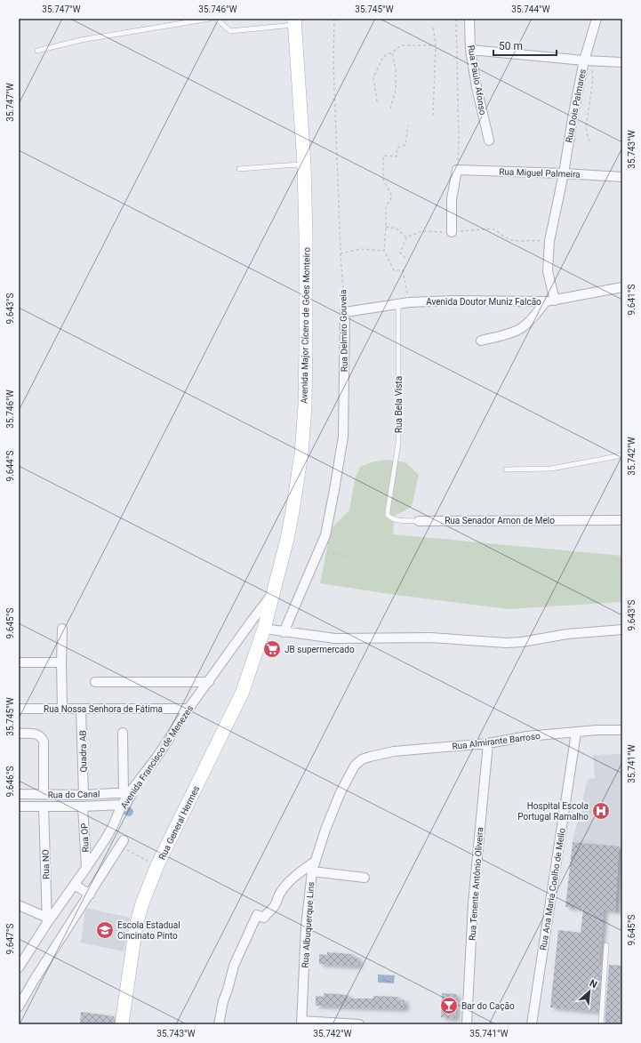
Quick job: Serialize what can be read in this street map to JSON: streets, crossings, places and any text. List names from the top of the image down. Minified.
{"streets":{"street":["Rua Paulo Afonso","Rua Dois Palmares","Rua Miguel Palmeira","Avenida Doutor Muniz Falcão","Avenida Major Cícero de Góes Monteiro","Rua Delmiro Gouveia","Rua Senador Arnon de Melo","Rua Nossa Senhora de Fátima","Rua Almirante Barroso","Quadra AB","Avenida Francisco de Menezes","Rua do Canal","Rua General Hermes","Rua OP","Rua NO","Rua Tenente Antônio Oliveira","Rua Ana Maria Coelho de Mello","Rua Albuquerque Lins"],"lane":["Rua Bela Vista"]},"crossings":[["Rua Dois Palmares","Rua Miguel Palmeira"],["Rua Dois Palmares","Avenida Doutor Muniz Falcão"],["Avenida Doutor Muniz Falcão","Rua Delmiro Gouveia"],["Avenida Doutor Muniz Falcão","Rua Bela Vista"],["Avenida Major Cícero de Góes Monteiro","Avenida Francisco de Menezes"],["Avenida Major Cícero de Góes Monteiro","Rua General Hermes"],["Rua Bela Vista","Rua Senador Arnon de Melo"],["Rua Nossa Senhora de Fátima","Quadra AB"],["Rua Nossa Senhora de Fátima","Avenida Francisco de Menezes"],["Rua Almirante Barroso","Rua Tenente Antônio Oliveira"],["Rua Almirante Barroso","Rua Ana Maria Coelho de Mello"],["Rua Almirante Barroso","Rua Albuquerque Lins"],["Quadra AB","Rua do Canal"],["Avenida Francisco de Menezes","Rua do Canal"],["Avenida Francisco de Menezes","Rua General Hermes"],["Avenida Francisco de Menezes","Rua OP"],["Avenida Francisco de Menezes","Rua NO"],["Rua do Canal","Rua OP"],["Rua do Canal","Rua NO"]],"places":{"supermarket":["JB supermercado"],"hospital":["Hospital Escola Portugal Ramalho"],"school or university":["Escola Estadual Cincinato Pinto"],"bar":["Bar do Cação"]},"scale_bar":"50 m","north":"top right","coordinates":["35.747°W","35.746°W","35.745°W","35.744°W","35.743°W","9.641°S","9.643°S","35.742°W","9.644°S","9.645°S","35.741°W","9.646°S","9.647°S"]}
